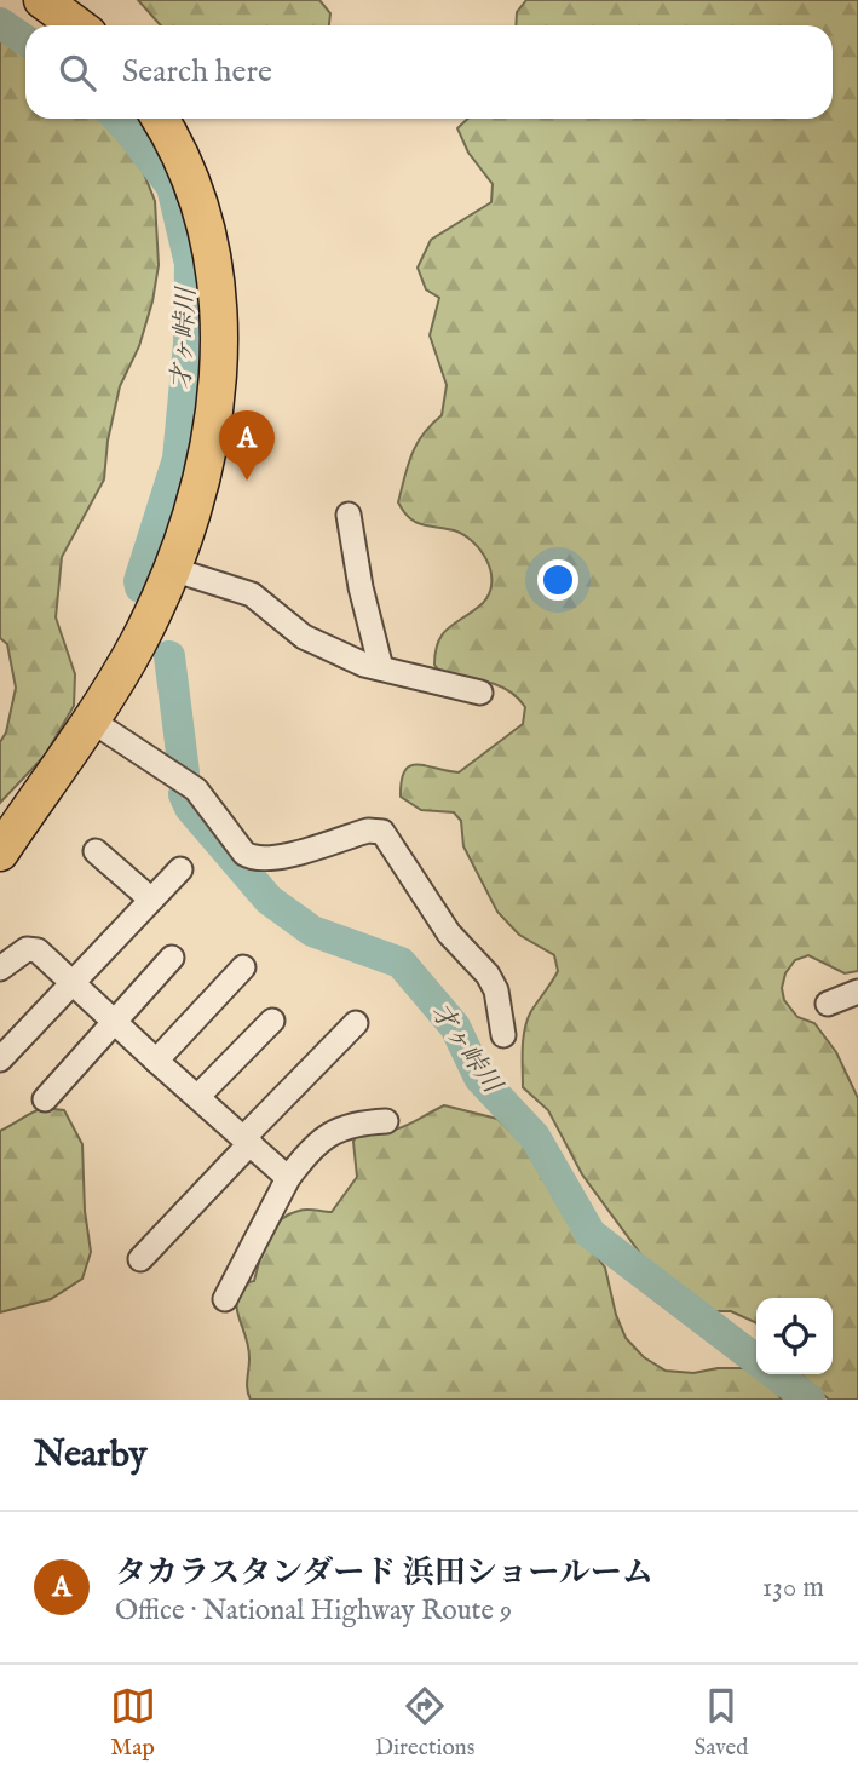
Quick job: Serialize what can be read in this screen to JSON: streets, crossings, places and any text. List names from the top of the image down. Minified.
{"water":["才ヶ峠川"],"page":{"search":"Search here","pins":"A","heading":"Nearby","list":[{"mark":"A","name":"タカラスタンダード 浜田ショールーム","note":"Office · National Highway Route 9","value":"130 m"}],"nav":["Map","Directions","Saved"]}}
